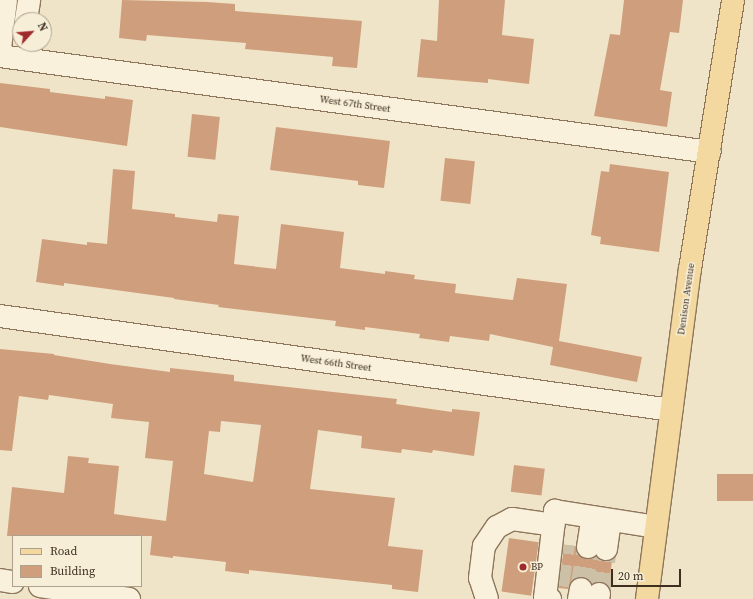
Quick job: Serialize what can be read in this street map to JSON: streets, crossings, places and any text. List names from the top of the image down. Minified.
{"streets":{"main road":["Denison Avenue"],"street":["West 67th Street","West 66th Street"]},"crossings":[["West 67th Street","Denison Avenue"],["Denison Avenue","West 66th Street"]],"places":["BP"],"legend":["Road","Building"],"scale_bar":"20 m","north":"top right"}
